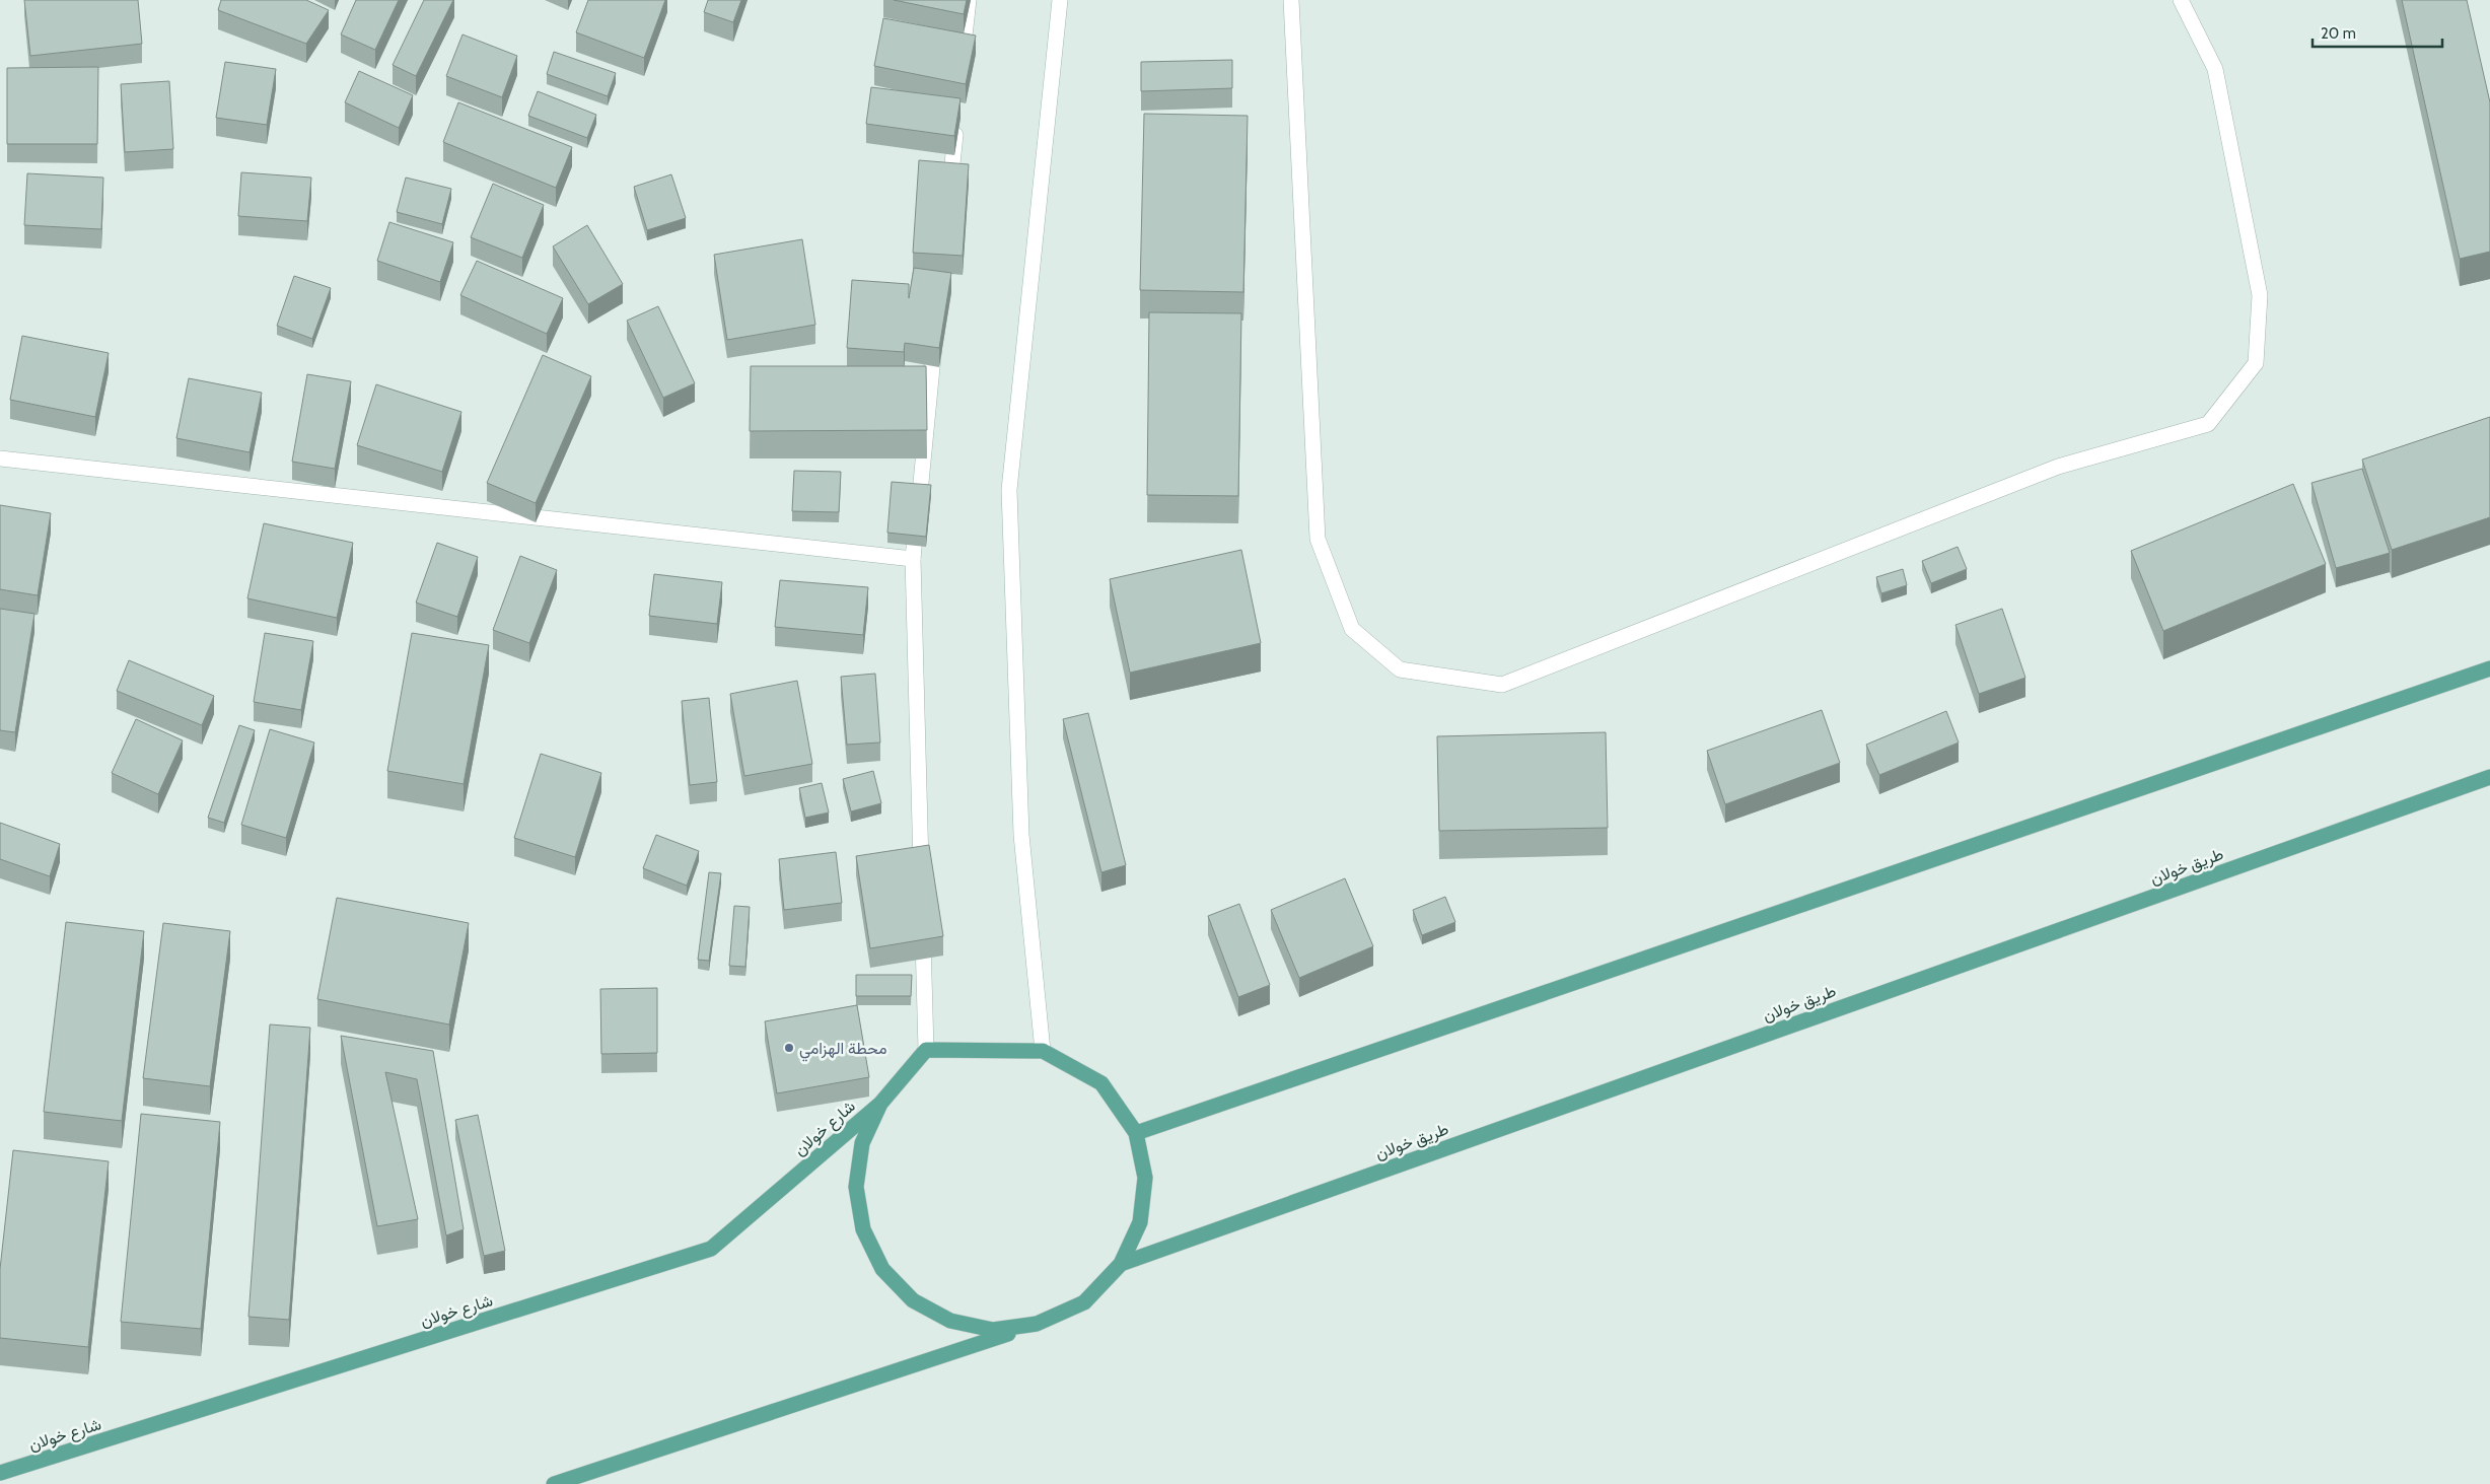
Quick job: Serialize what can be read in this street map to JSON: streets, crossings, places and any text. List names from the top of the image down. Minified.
{"streets":{"main road":["طريق خولان","شارع خولان"]},"places":["محطة الهزامي"],"scale_bar":"20 m"}
